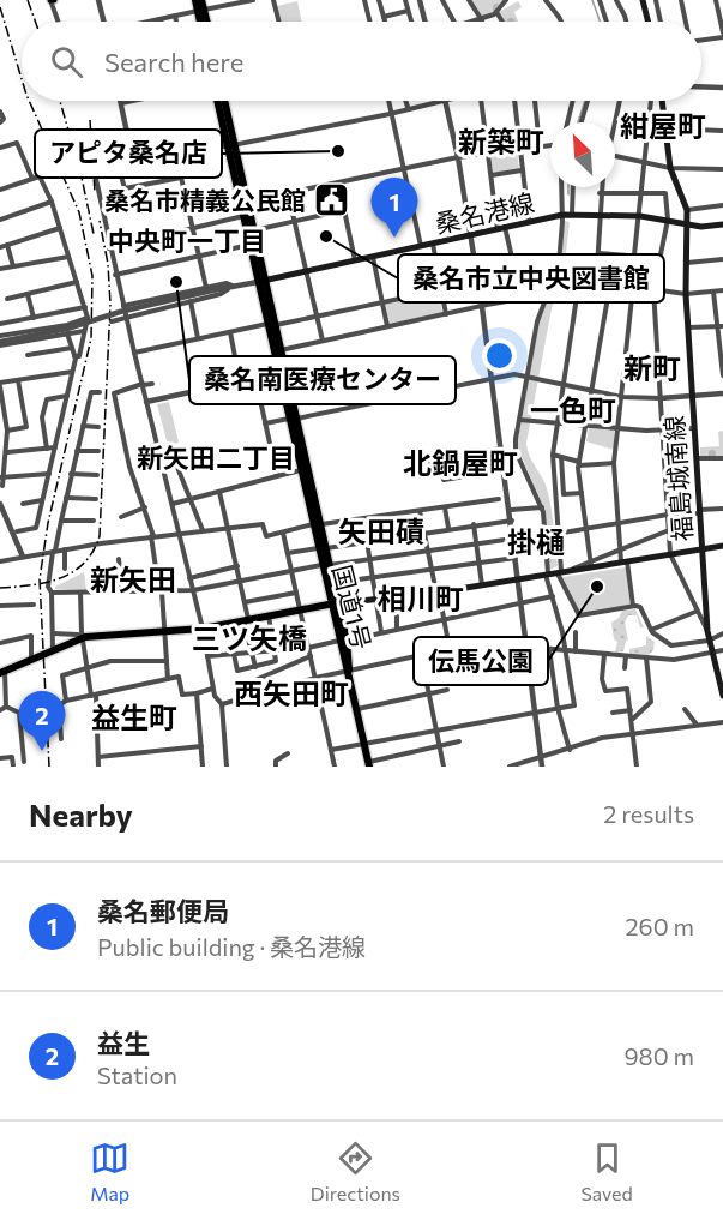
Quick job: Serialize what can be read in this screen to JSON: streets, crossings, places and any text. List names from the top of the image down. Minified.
{"streets":{"highway":["国道1号"],"main road":["桑名港線","福島城南線"]},"crossings":[["桑名港線","福島城南線"],["桑名港線","国道1号"]],"districts":["紺屋町","新築町","中央町一丁目","新町","一色町","新矢田二丁目","北鍋屋町","矢田磧","掛樋","新矢田","相川町","三ツ矢橋","西矢田町","益生町"],"places":{"other":["アピタ桑名店","桑名市立中央図書館","桑名南医療センター","伝馬公園"],"public building":["桑名市精義公民館"]},"north":"top left","page":{"search":"Search here","pins":["1","2"],"heading":["Nearby","2 results"],"list":[{"mark":"1","name":"桑名郵便局","note":"Public building · 桑名港線","value":"260 m"},{"mark":"2","name":"益生","note":"Station","value":"980 m"}],"nav":["Map","Directions","Saved"]}}
